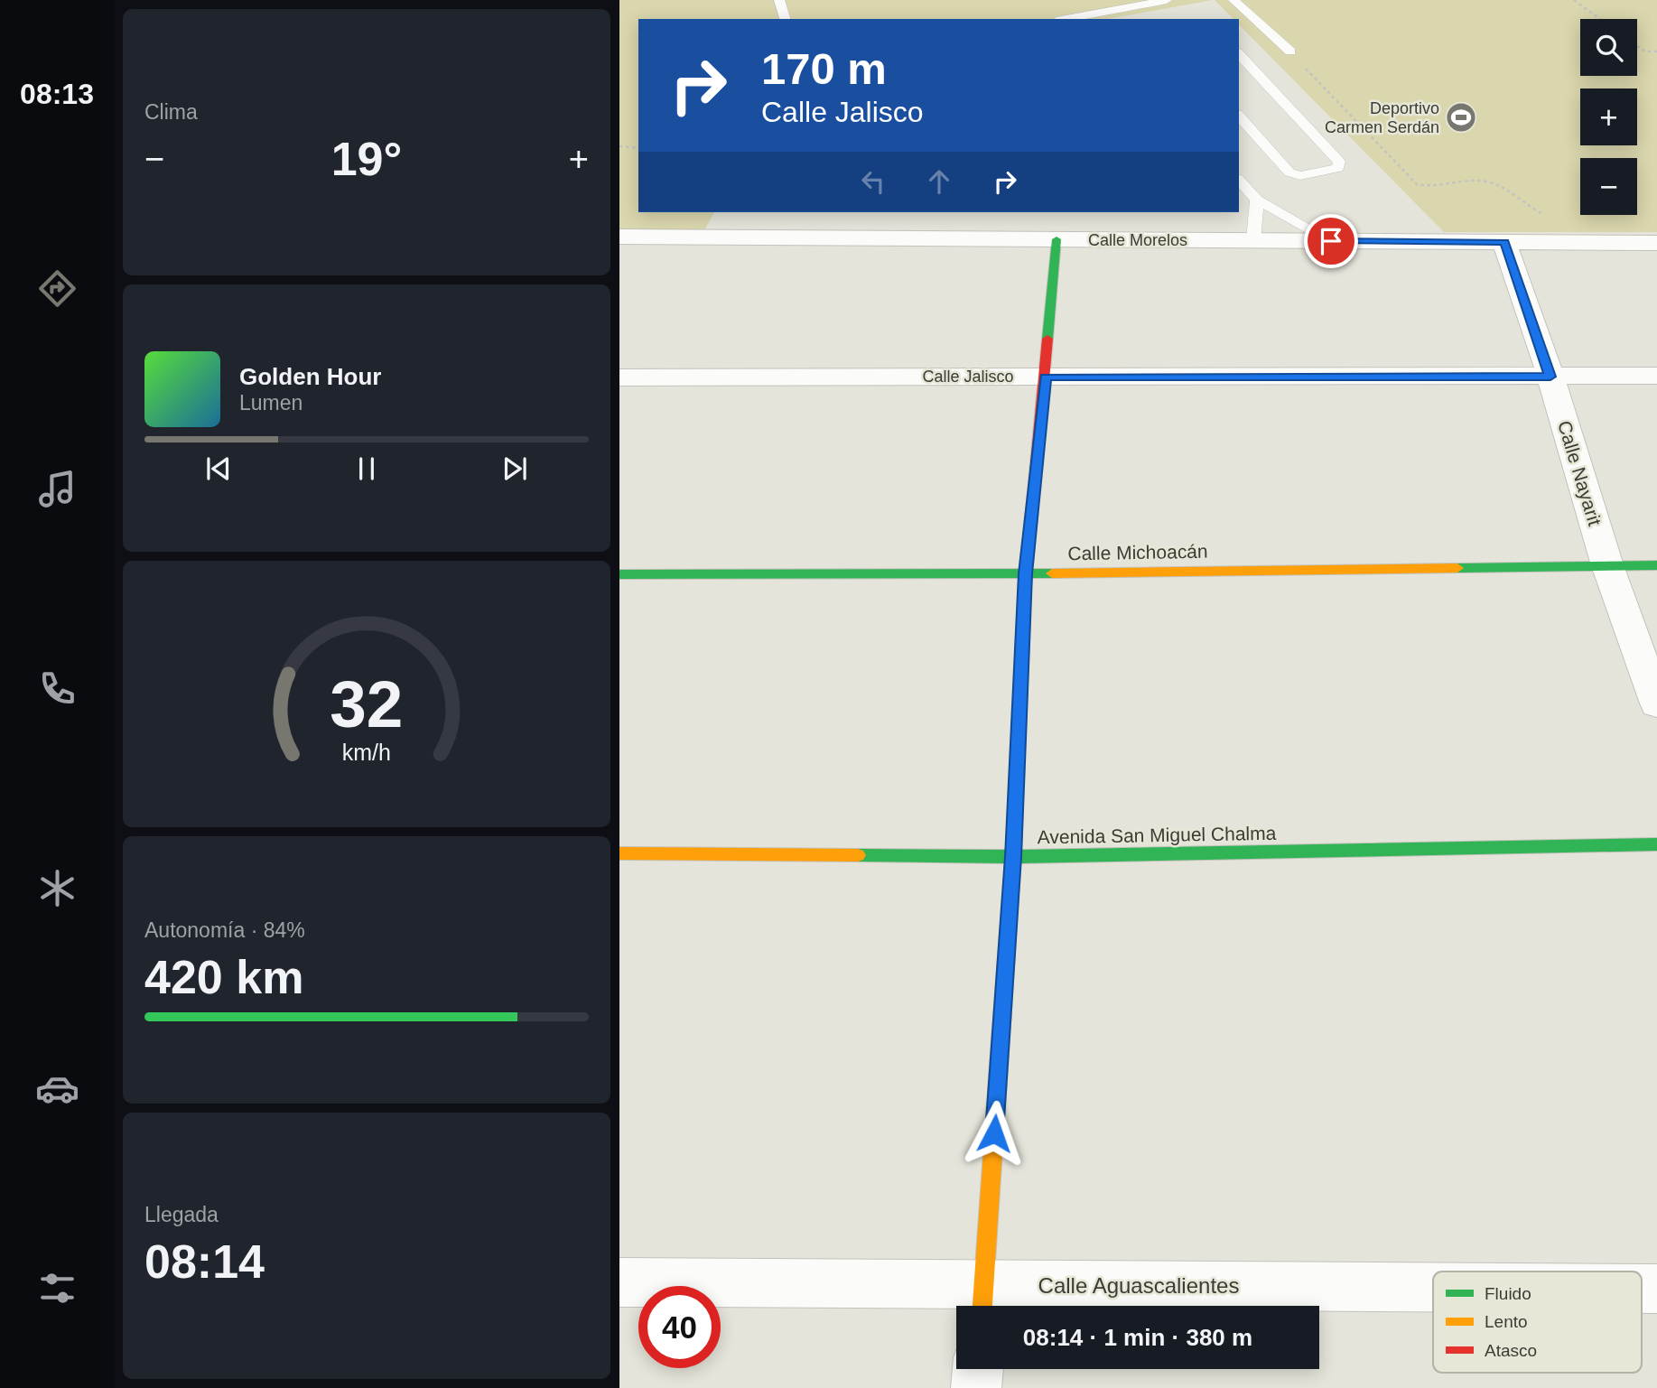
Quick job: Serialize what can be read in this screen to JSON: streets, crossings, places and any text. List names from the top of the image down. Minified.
{"streets":{"street":["Calle Morelos","Calle Jalisco","Calle Nayarit","Calle Michoacán","Avenida San Miguel Chalma","Calle Aguascalientes"]},"crossings":[["Calle Morelos","Calle Nayarit"],["Calle Jalisco","Calle Nayarit"],["Calle Nayarit","Calle Michoacán"]],"places":{"sports":["Deportivo Carmen Serdán"]},"legend":["Fluido","Lento","Atasco"],"page":{"tabs":"08:13","tile":["Clima",["Autonomía · 84%","420 km"],["Llegada","08:14"]],"map_buttons":["+","−"],"turn":["170 m","Calle Jalisco"],"heat":["−","19°","+"],"song":["Golden Hour","Lumen"],"limit":"40","trip":"08:14 · 1 min · 380 m","gauge":["32","km/h"]}}
